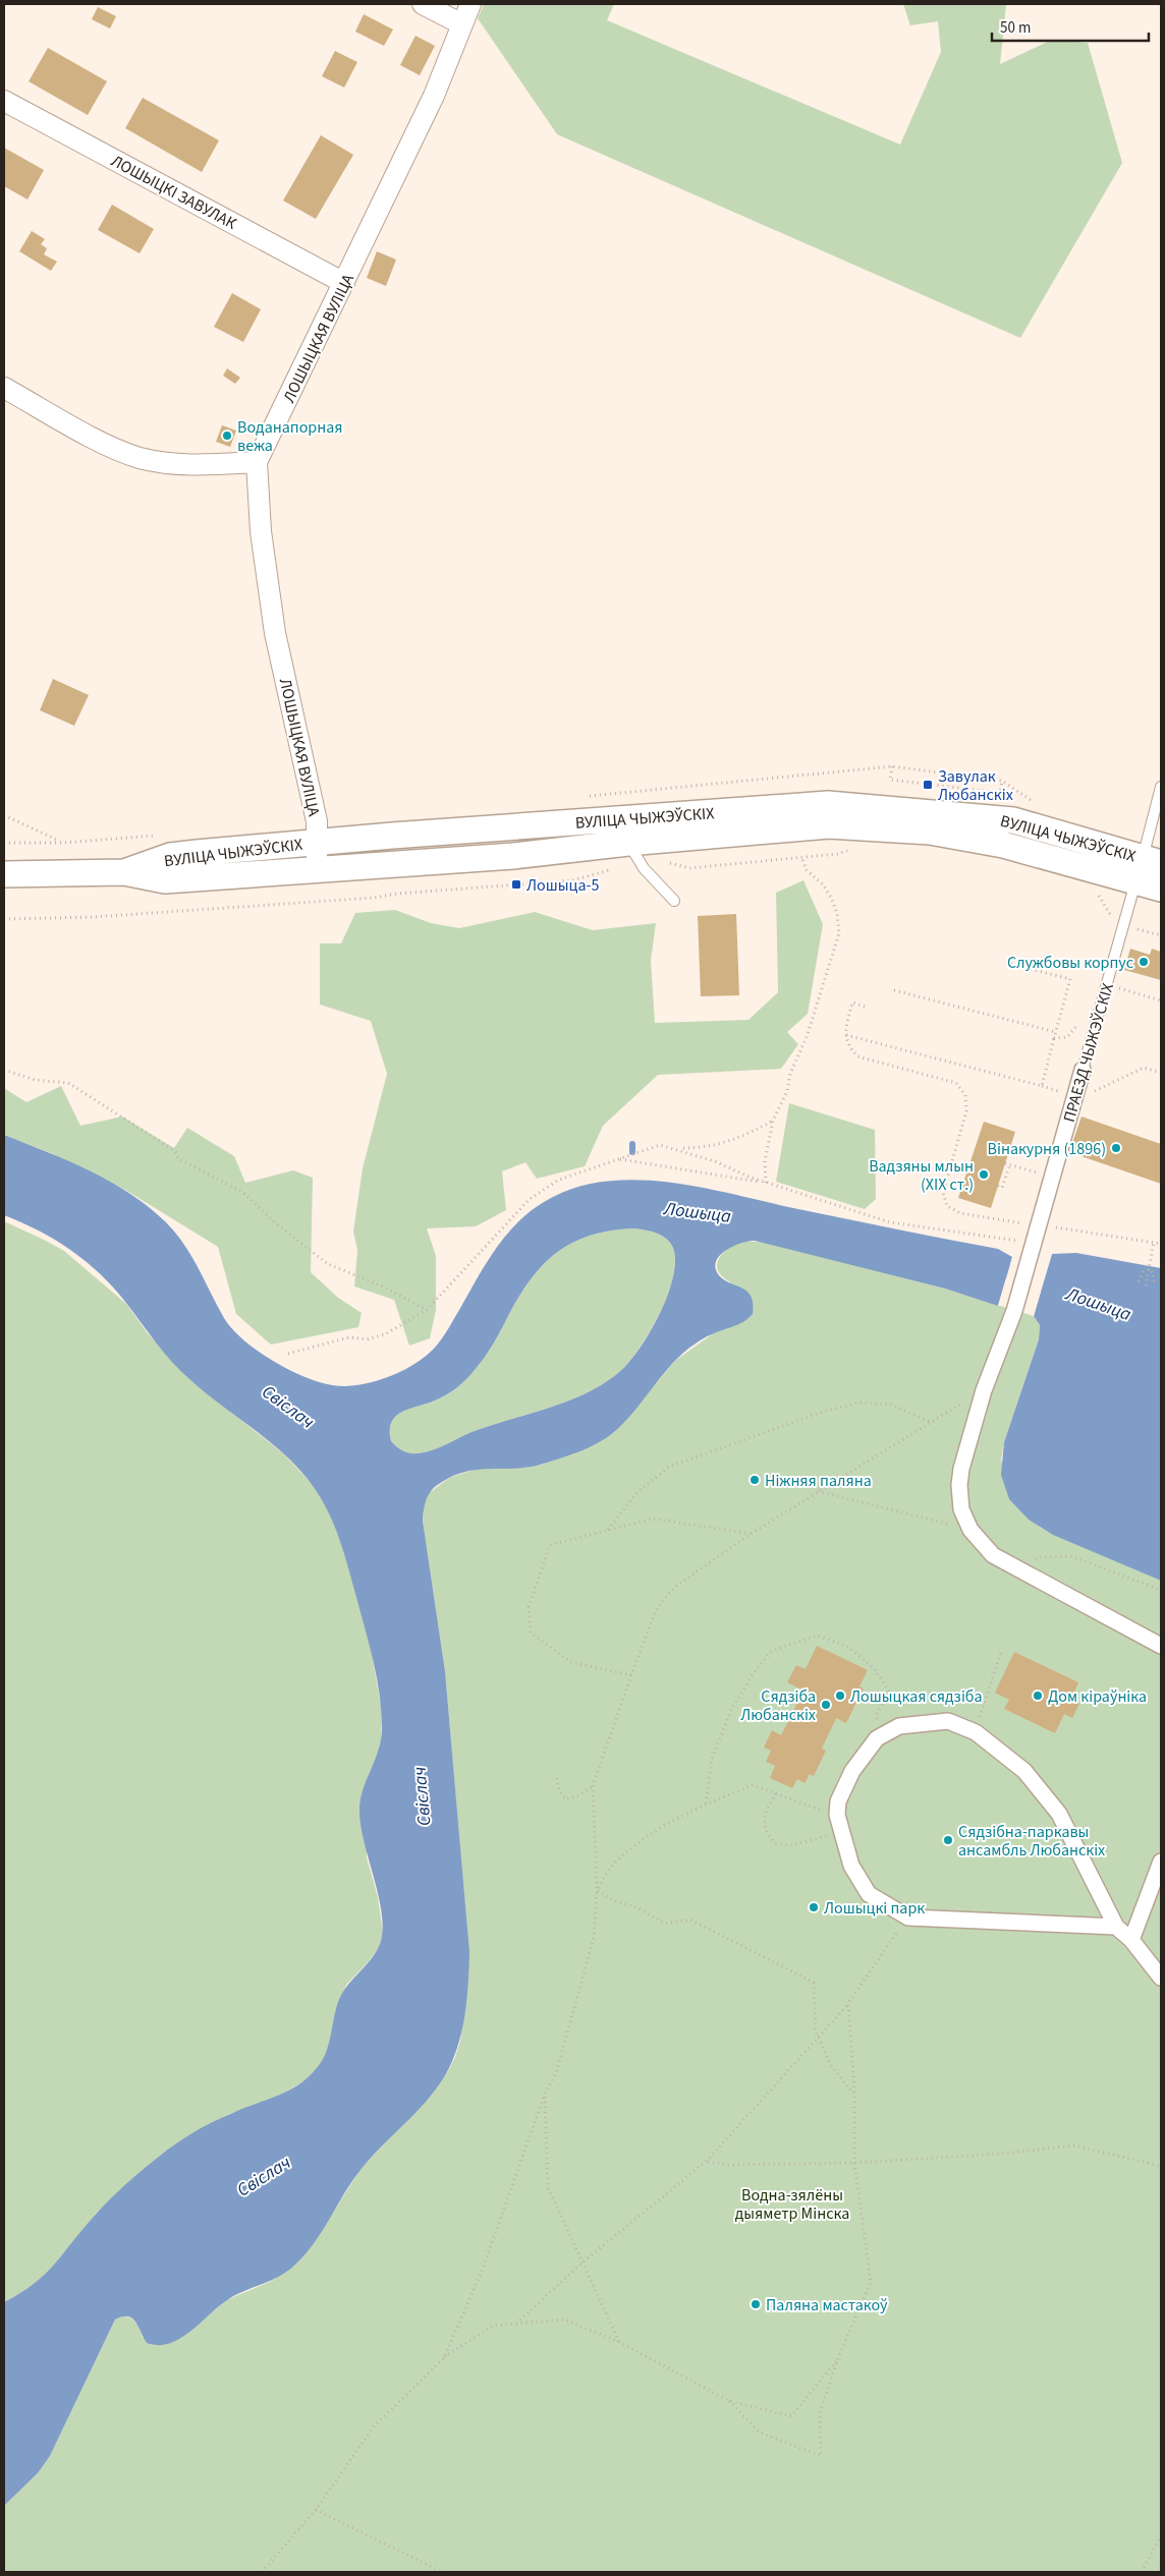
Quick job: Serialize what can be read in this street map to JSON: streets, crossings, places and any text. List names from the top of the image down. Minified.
{"streets":{"street":["ЛОШЫЦКІ ЗАВУЛАК","ЛОШЫЦКАЯ ВУЛІЦА","ВУЛІЦА ЧЫЖЭЎСКІХ","ПРАЕЗД ЧЫЖЭЎСКІХ"]},"crossings":[["ЛОШЫЦКІ ЗАВУЛАК","ЛОШЫЦКАЯ ВУЛІЦА"],["ЛОШЫЦКАЯ ВУЛІЦА","ВУЛІЦА ЧЫЖЭЎСКІХ"],["ВУЛІЦА ЧЫЖЭЎСКІХ","ПРАЕЗД ЧЫЖЭЎСКІХ"]],"water":["Лошыца","Свіслач"],"parks":["Водна-зялёны дыяметр Мінска"],"places":{"other":["Воданапорная вежа","Службовы корпус","Вінакурня (1896)","Вадзяны млын (XIX ст.)","Ніжняя паляна","Лошыцкая сядзіба","Дом кіраўніка","Сядзіба Любанскіх","Сядзібна-паркавы ансамбль Любанскіх","Лошыцкі парк","Паляна мастакоў"],"transit":["Завулак Любанскіх","Лошыца-5"]},"scale_bar":"50 m"}
